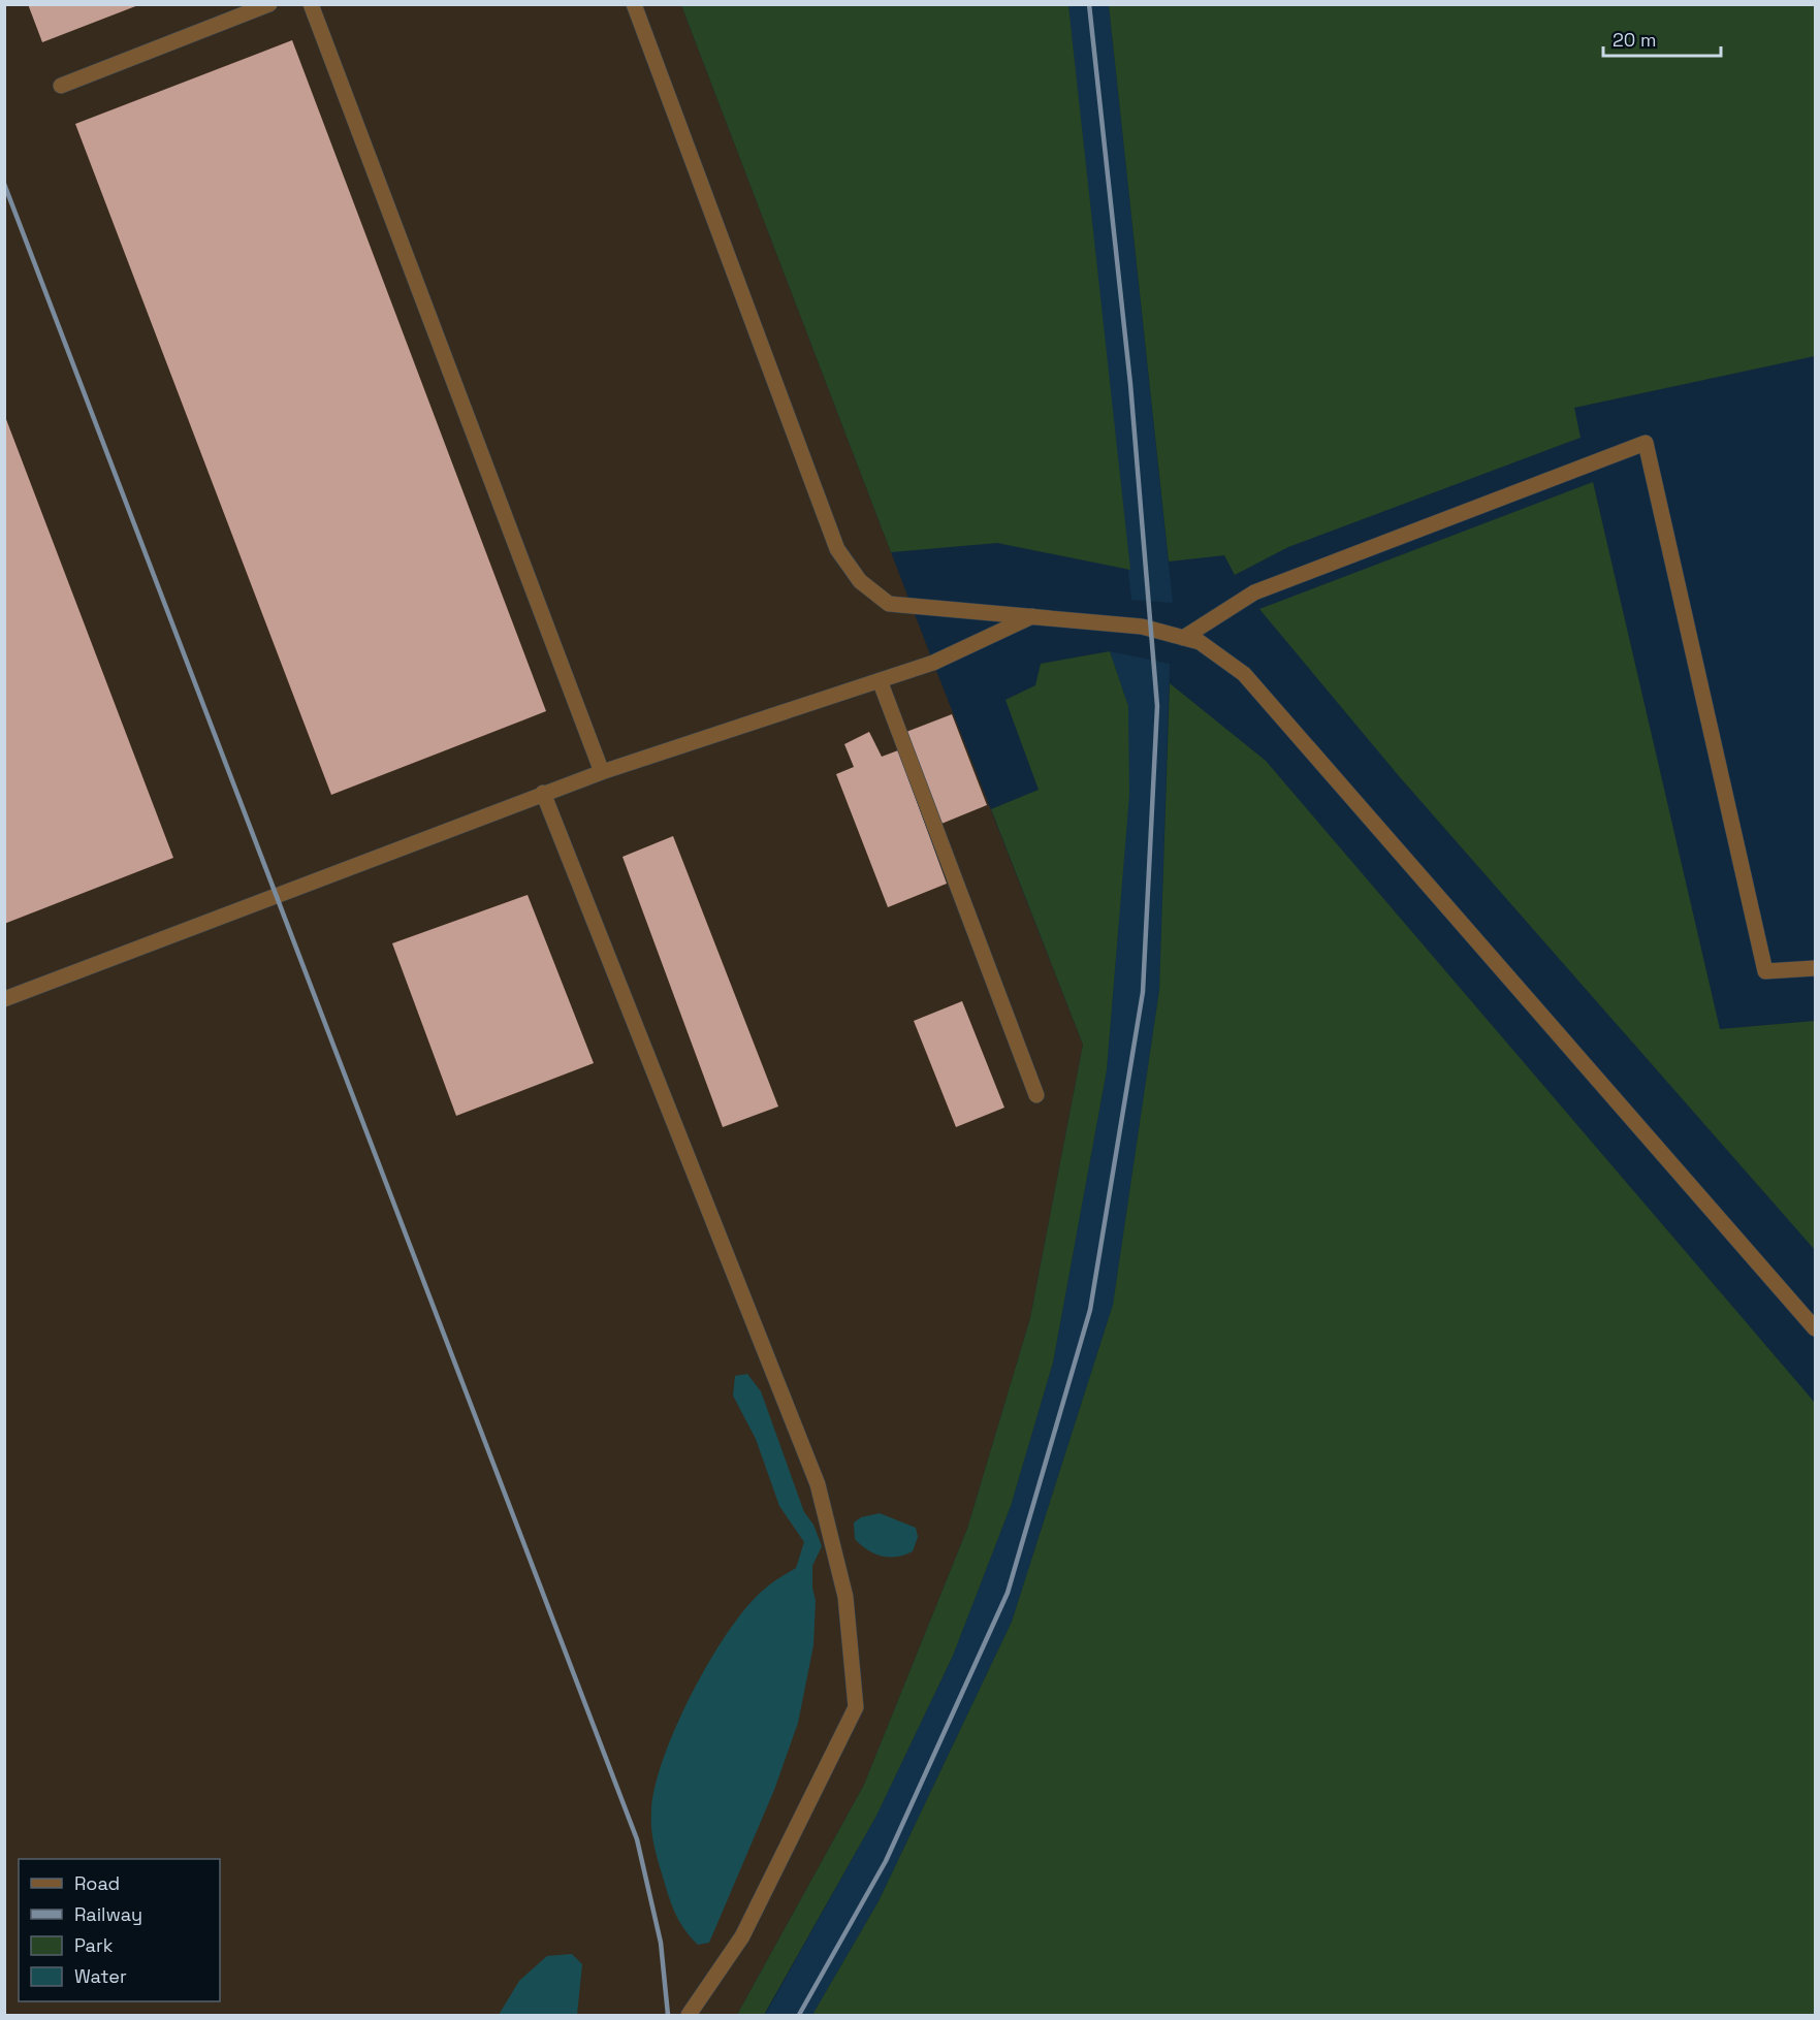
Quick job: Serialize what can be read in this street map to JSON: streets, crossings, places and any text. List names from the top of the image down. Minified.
{"legend":["Road","Railway","Park","Water"],"scale_bar":"20 m"}
